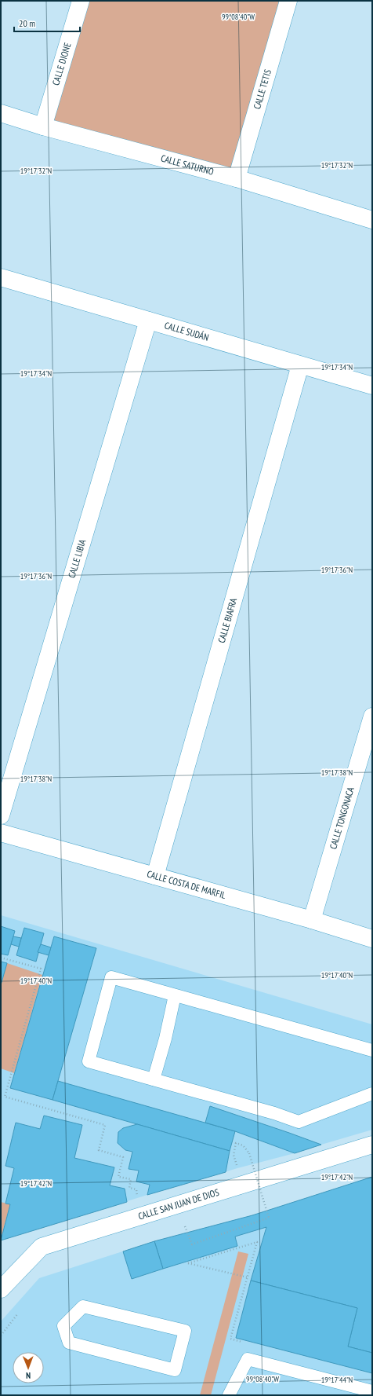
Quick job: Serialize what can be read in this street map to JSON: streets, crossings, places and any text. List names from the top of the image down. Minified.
{"streets":{"street":["CALLE DIONE","CALLE TETIS","CALLE SATURNO","CALLE SUDÁN","CALLE LIBIA","CALLE BIAFRA","CALLE TONGONACA","CALLE COSTA DE MARFIL","CALLE SAN JUAN DE DIOS"]},"crossings":[["CALLE DIONE","CALLE SATURNO"],["CALLE TETIS","CALLE SATURNO"],["CALLE SUDÁN","CALLE LIBIA"],["CALLE SUDÁN","CALLE BIAFRA"],["CALLE BIAFRA","CALLE COSTA DE MARFIL"],["CALLE TONGONACA","CALLE COSTA DE MARFIL"]],"scale_bar":"20 m","north":"bottom","coordinates":["99°08'40\"W","19°17'32\"N","19°17'34\"N","19°17'36\"N","19°17'38\"N","19°17'40\"N","19°17'42\"N","19°17'44\"N"]}
